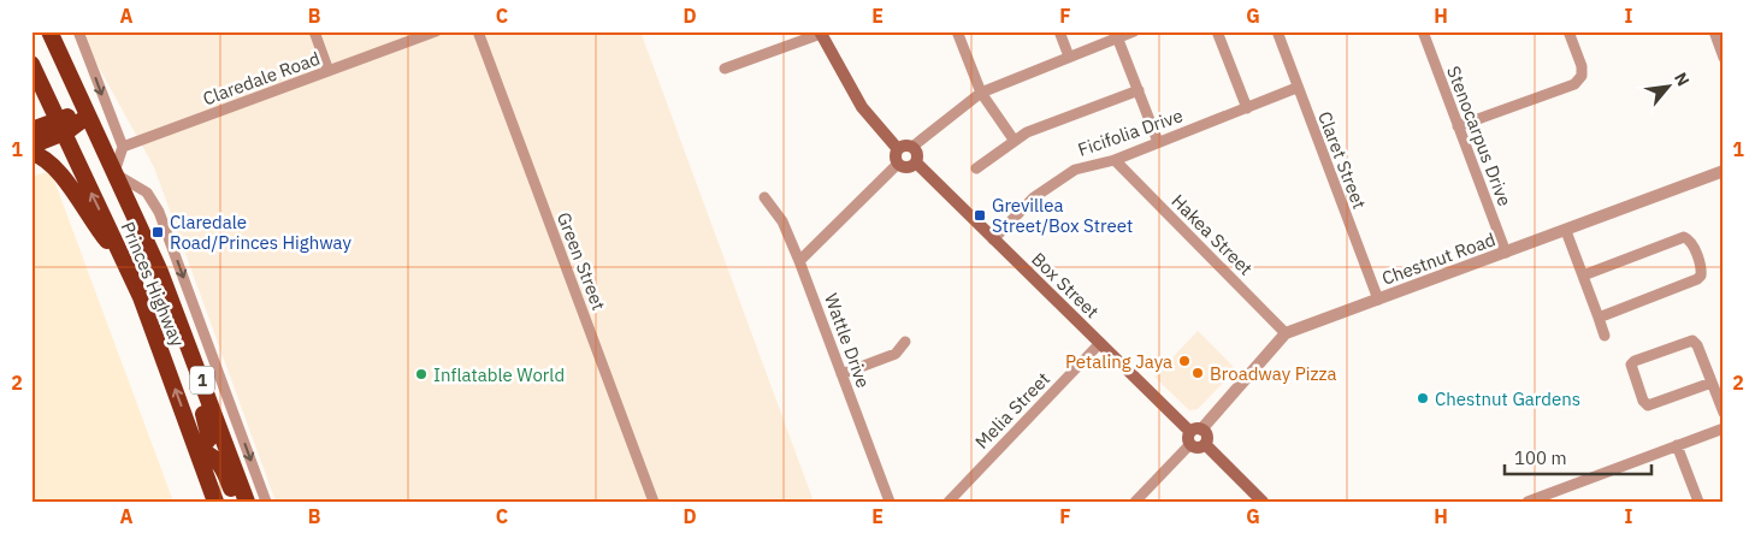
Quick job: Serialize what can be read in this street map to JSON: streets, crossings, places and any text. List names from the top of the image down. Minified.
{"streets":{"highway":["Princes Highway","1"],"main road":["Box Street"],"street":["Claredale Road","Ficifolia Drive","Stenocarpus Drive","Claret Street","Hakea Street","Chestnut Road","Green Street","Wattle Drive","Melia Street"]},"crossings":[["Ficifolia Drive","Claret Street"],["Ficifolia Drive","Hakea Street"],["Ficifolia Drive","Box Street"],["Stenocarpus Drive","Chestnut Road"],["Claret Street","Chestnut Road"],["Hakea Street","Chestnut Road"],["Chestnut Road","Box Street"],["Princes Highway","1"],["Box Street","Melia Street"]],"places":{"transit":["Grevillea Street/Box Street","Claredale Road/Princes Highway"],"other":["Petaling Jaya","Broadway Pizza","Inflatable World","Chestnut Gardens"]},"scale_bar":"100 m","north":"top right","grid":{"columns":["A","B","C","D","E","F","G","H","I"],"rows":["1","2"]}}
